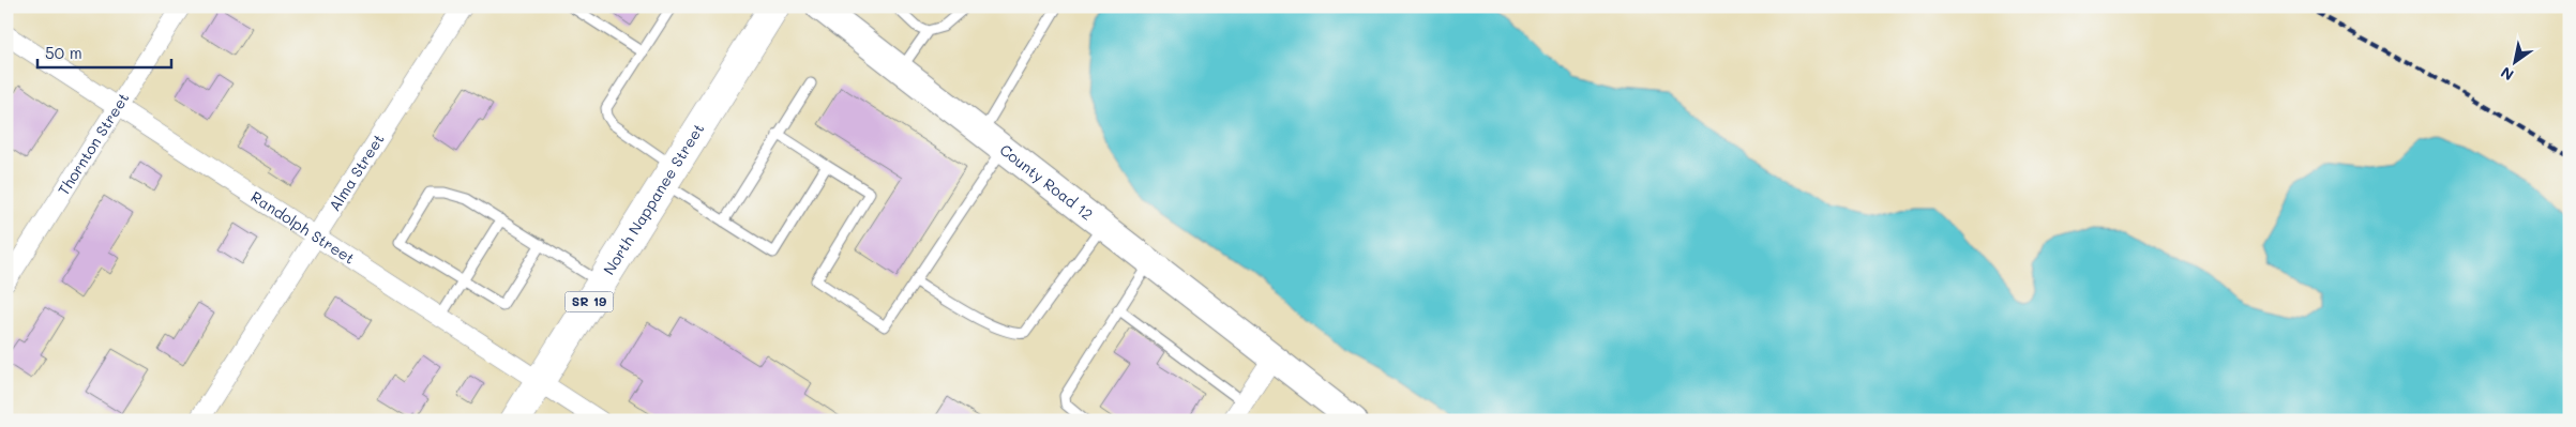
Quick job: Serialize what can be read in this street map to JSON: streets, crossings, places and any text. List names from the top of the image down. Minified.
{"streets":{"main road":["County Road 12","North Nappanee Street","SR 19"],"street":["Thornton Street","Alma Street","Randolph Street"]},"crossings":[["Thornton Street","Randolph Street"],["Alma Street","Randolph Street"],["North Nappanee Street","Randolph Street"]],"scale_bar":"50 m","north":"bottom left"}
